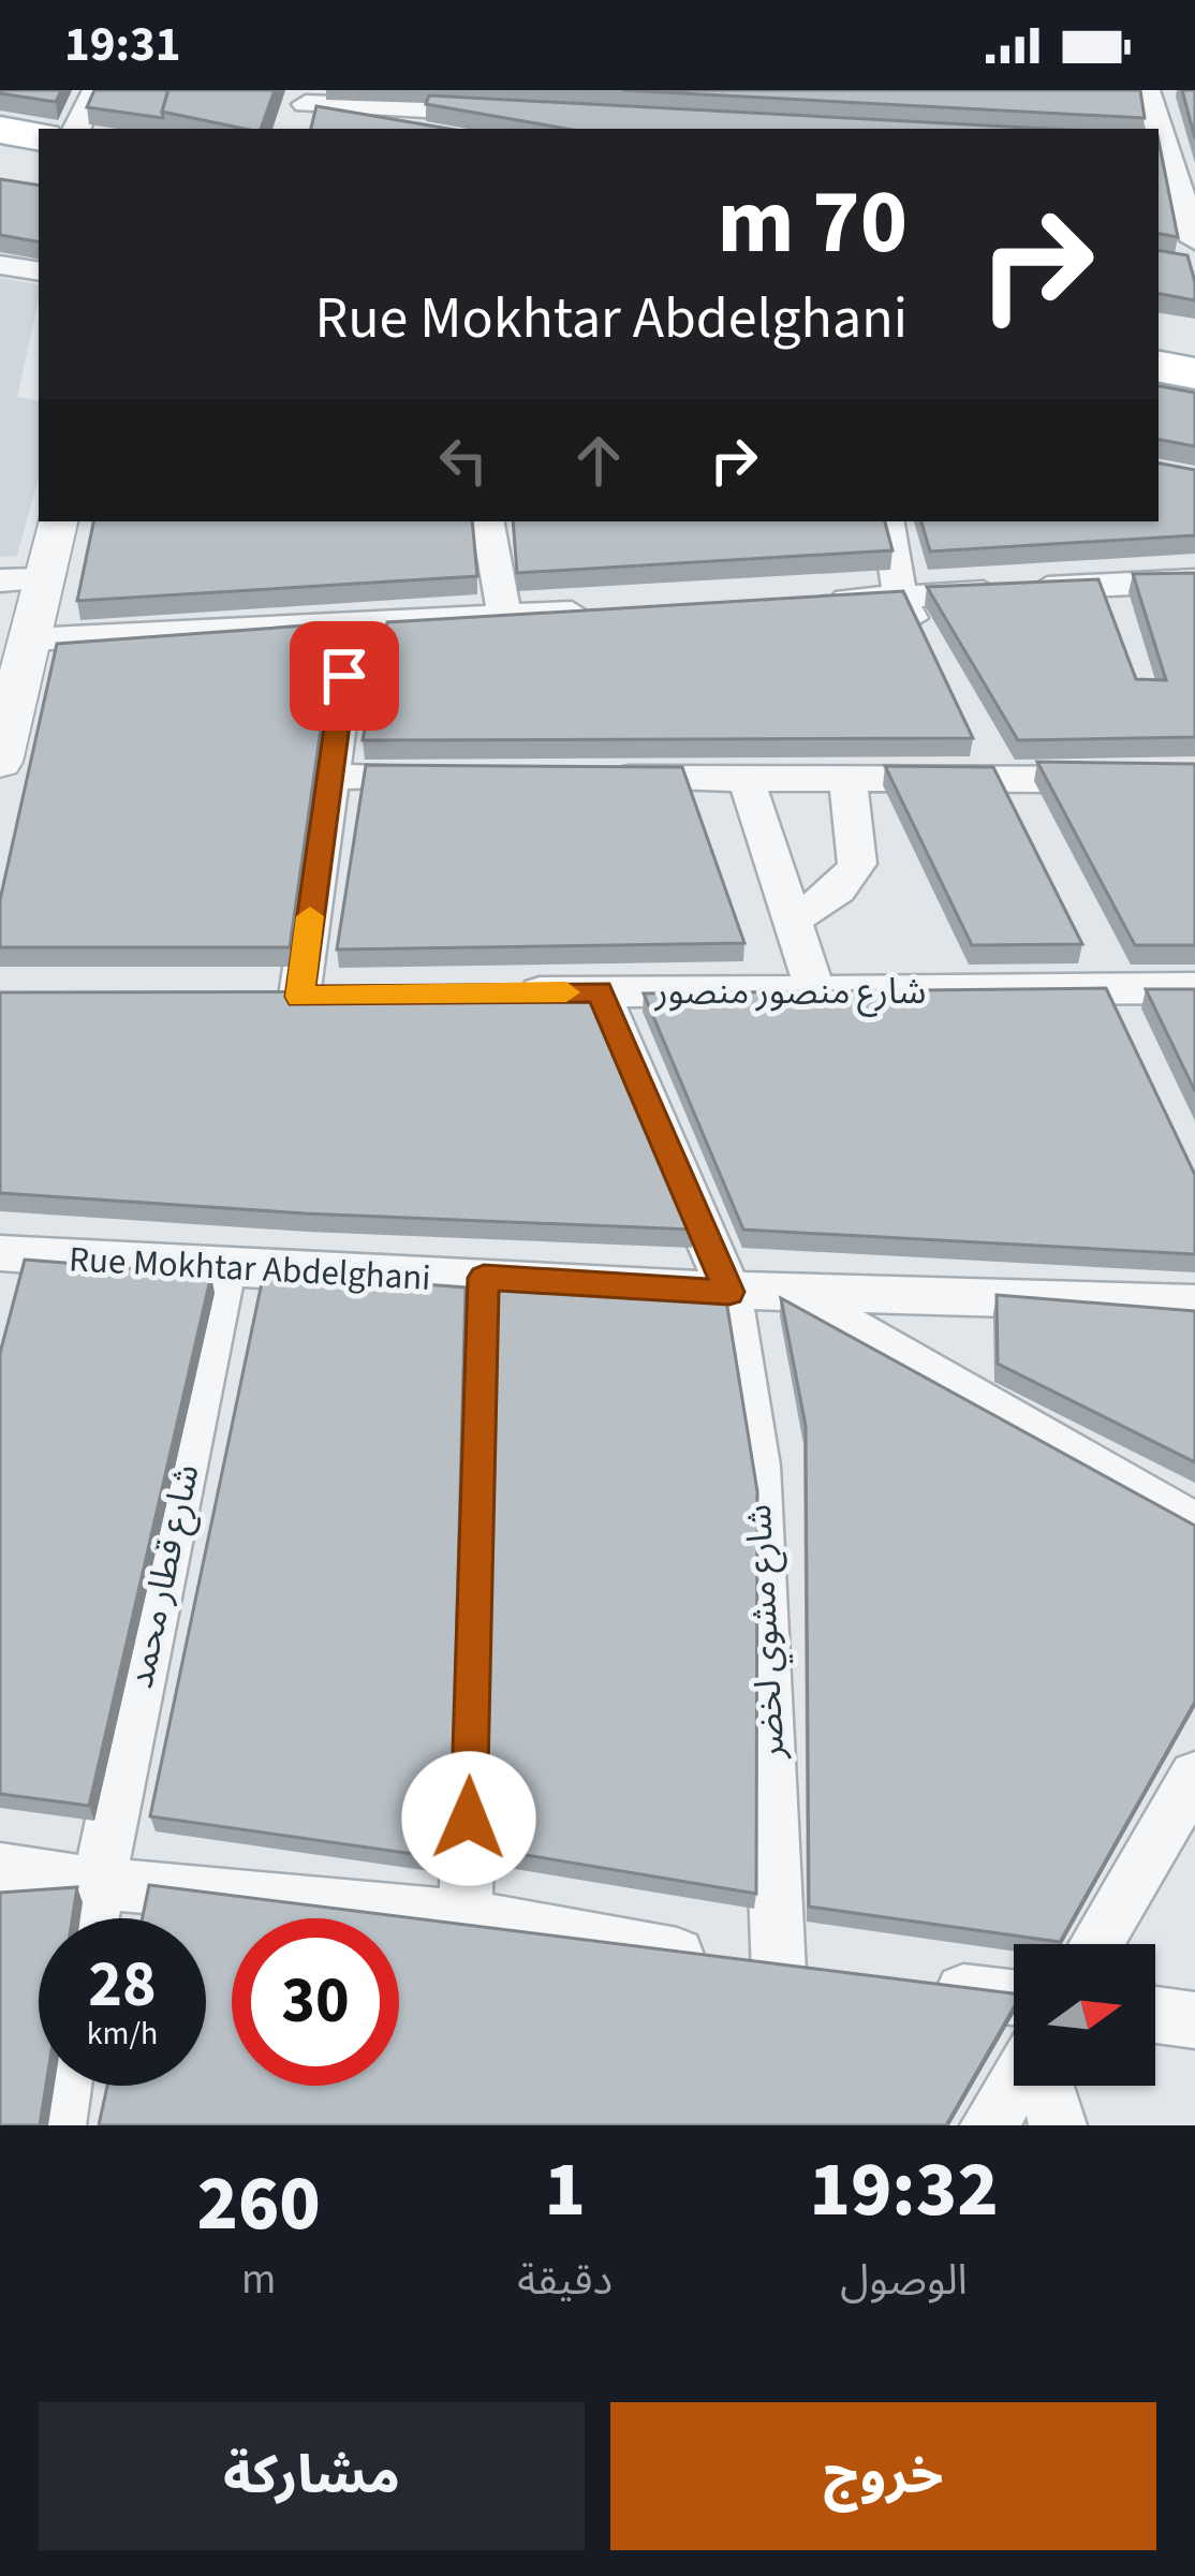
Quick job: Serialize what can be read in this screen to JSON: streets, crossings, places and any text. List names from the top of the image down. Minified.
{"streets":{"street":["شارع منصور منصور","Rue Mokhtar Abdelghani","شارع قطار محمد","شارع مشوي لخضر"]},"crossings":[["شارع منصور منصور","شارع مشوي لخضر"],["Rue Mokhtar Abdelghani","شارع قطار محمد"],["Rue Mokhtar Abdelghani","شارع مشوي لخضر"]],"north":"right","page":{"status":"19:31","turn":["70 m","Rue Mokhtar Abdelghani"],"speed":"28 km/h","limit":"30","eta":["19:32","الوصول","1","دقيقة","260","m"],"buttons":["خروج","مشاركة"]}}
